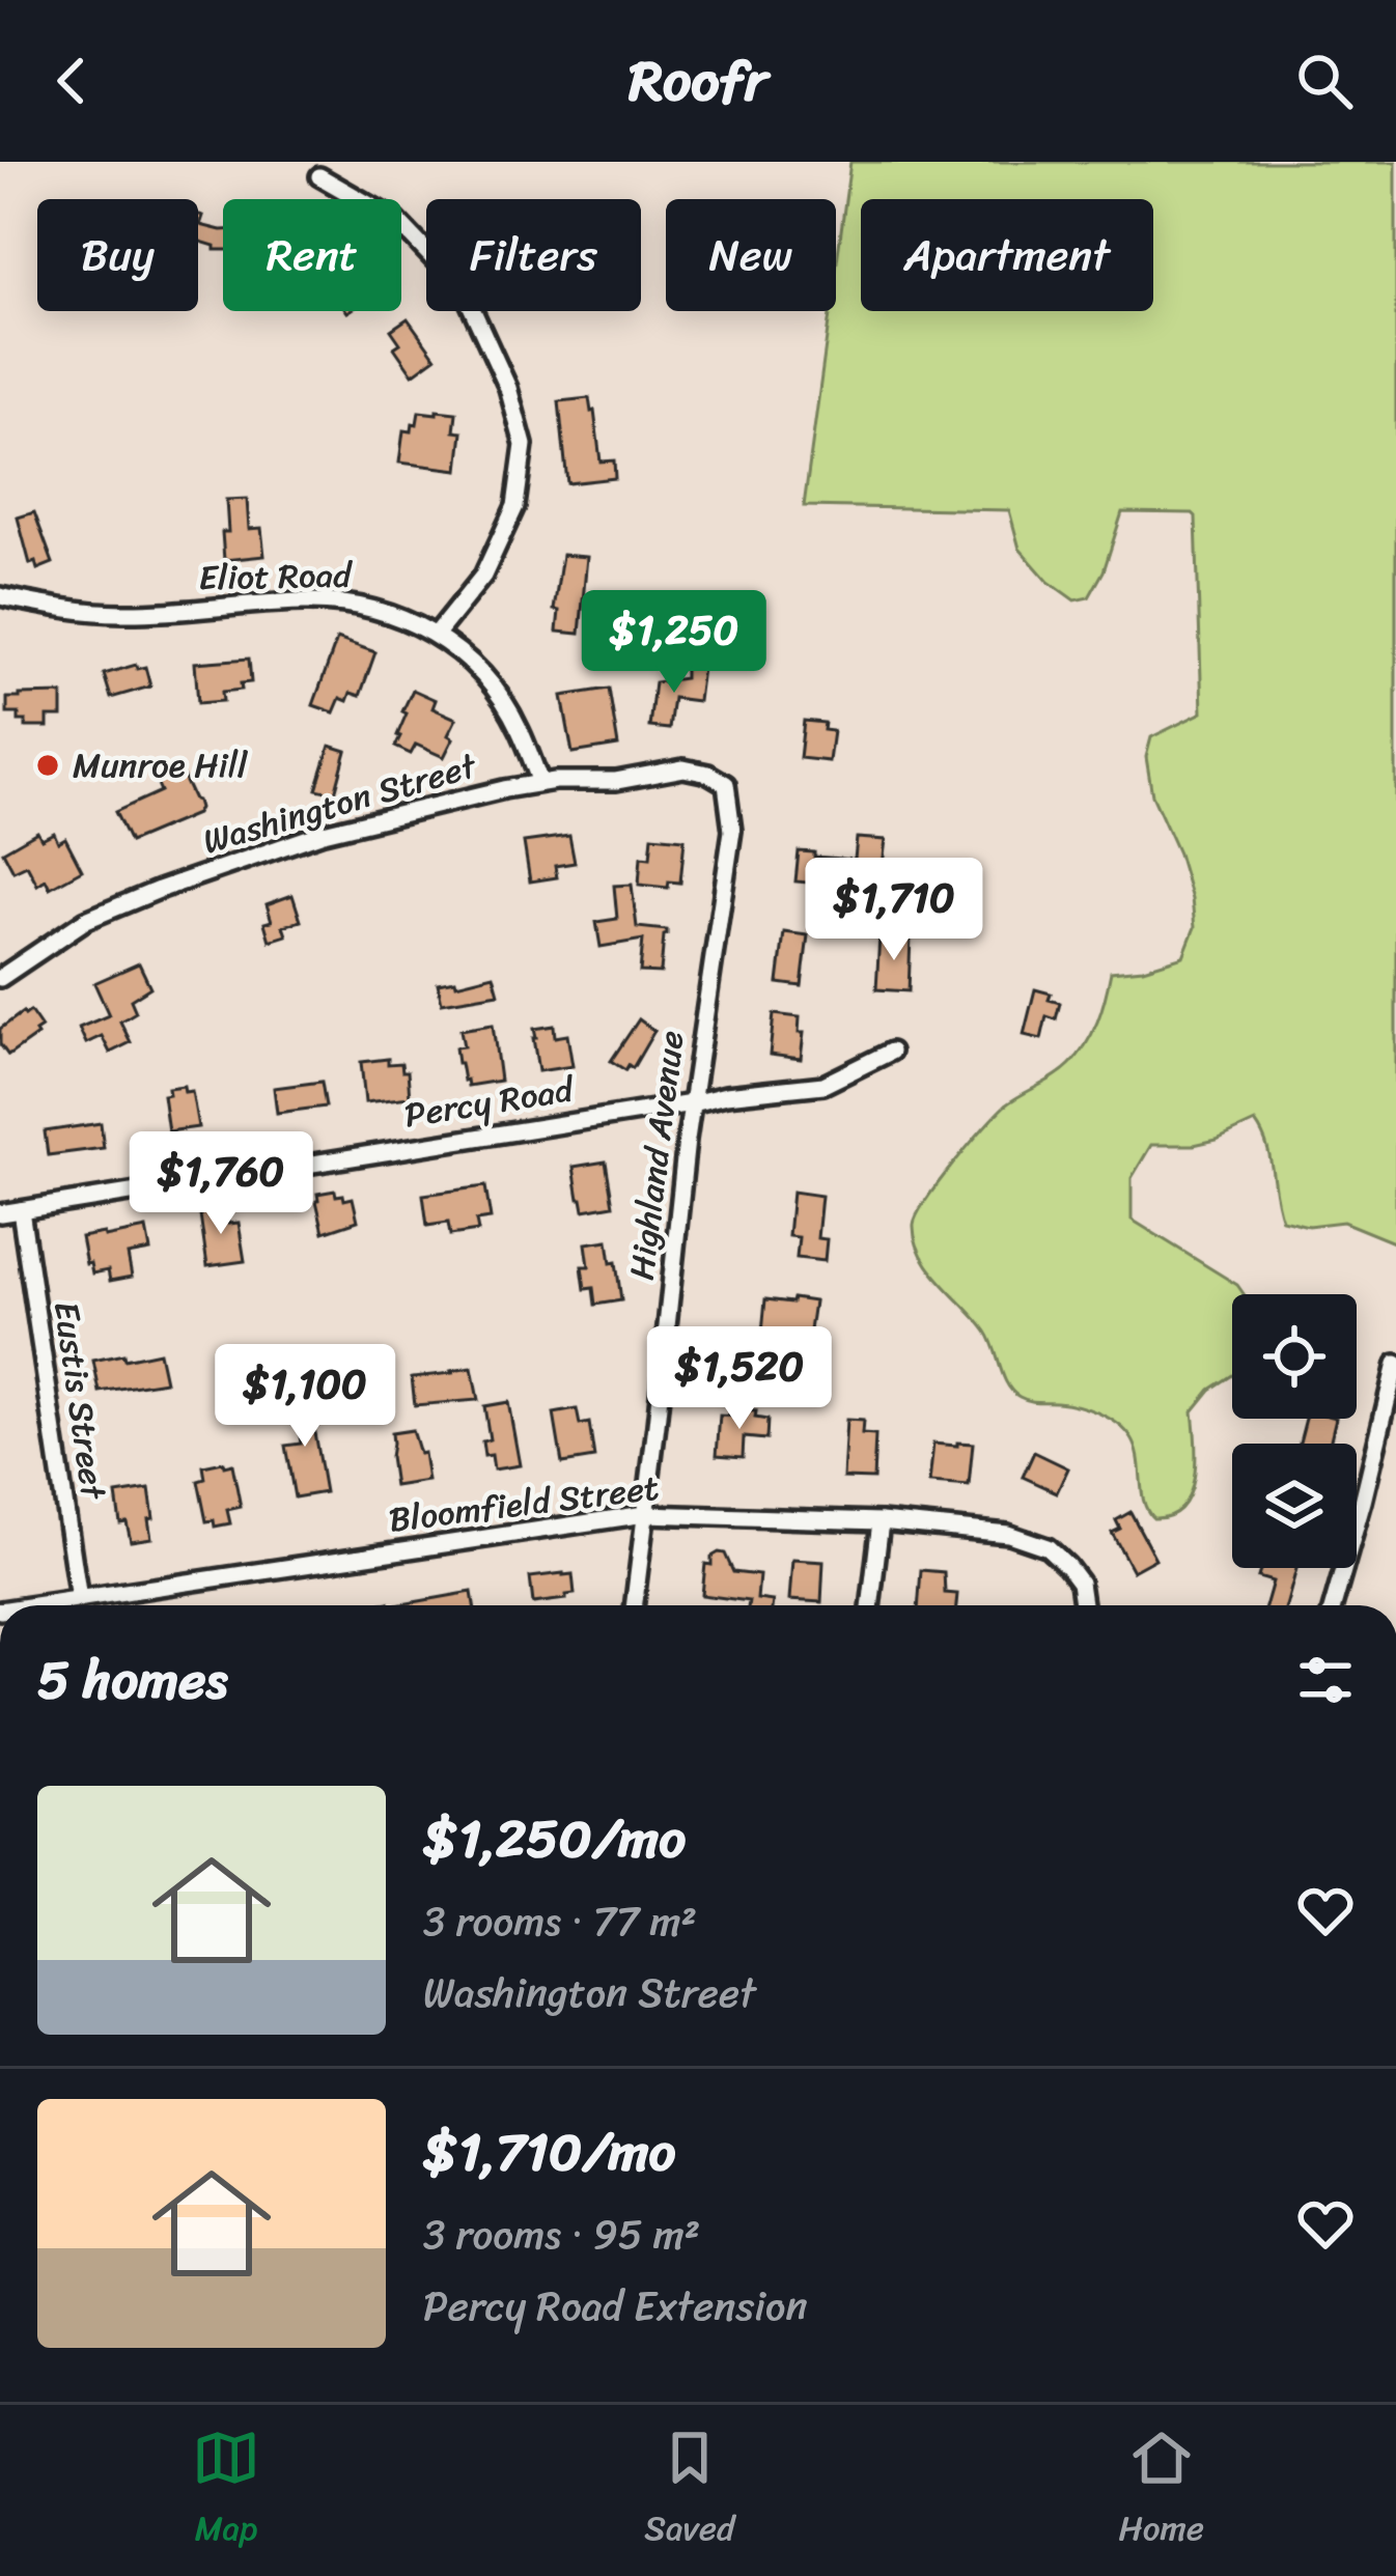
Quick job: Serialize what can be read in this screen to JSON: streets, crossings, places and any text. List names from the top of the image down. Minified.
{"streets":{"street":["Eliot Road","Washington Street","Percy Road","Highland Avenue","Eustis Street","Bloomfield Street"]},"crossings":[["Eliot Road","Washington Street"],["Washington Street","Highland Avenue"],["Percy Road","Highland Avenue"],["Percy Road","Eustis Street"],["Highland Avenue","Bloomfield Street"],["Eustis Street","Bloomfield Street"]],"places":["Munroe Hill"],"page":{"header":"Roofr","chip":["Buy","Rent","Filters","New","Apartment"],"price":["$1,250","$1,710","$1,760","$1,520","$1,100"],"heading":"5 homes","list":[{"name":"$1,250/mo","note":"3 rooms · 77 m² · Washington Street"},{"name":"$1,710/mo","note":"3 rooms · 95 m² · Percy Road Extension"}],"tabs":["Map","Saved","Home"]}}
